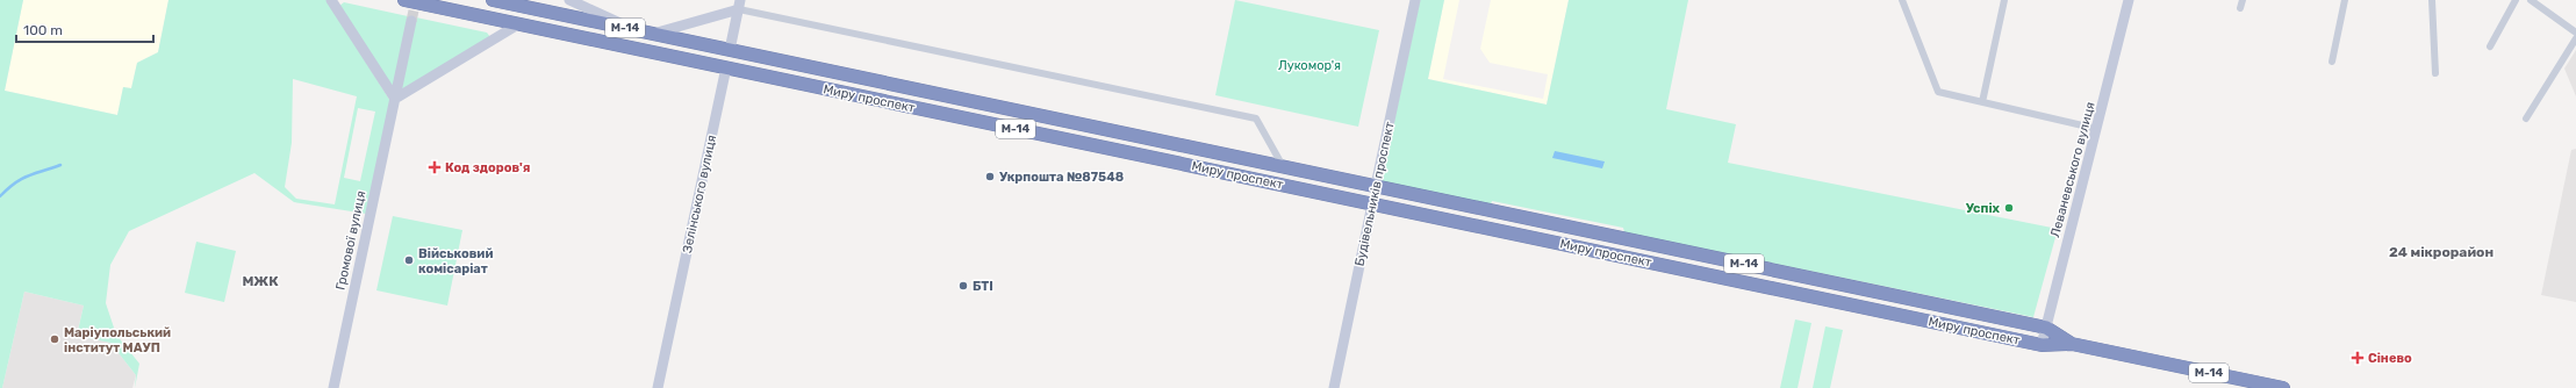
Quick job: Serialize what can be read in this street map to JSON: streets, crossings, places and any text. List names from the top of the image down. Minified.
{"streets":{"highway":["М-14","Миру проспект","Зелінського вулиця","Будівельників проспект"],"street":["Леваневського вулиця","Громової вулиця"]},"crossings":[["Миру проспект","Леваневського вулиця"],["Миру проспект","Зелінського вулиця"],["Миру проспект","Будівельників проспект"]],"districts":["24 мікрорайон","МЖК"],"parks":["Лукомор'я"],"places":{"health":["Код здоров'я","Сінево"],"other":["Укрпошта №87548","Успіх","Військовий комісаріат","БТІ","Маріупольський інститут МАУП"]},"scale_bar":"100 m"}
